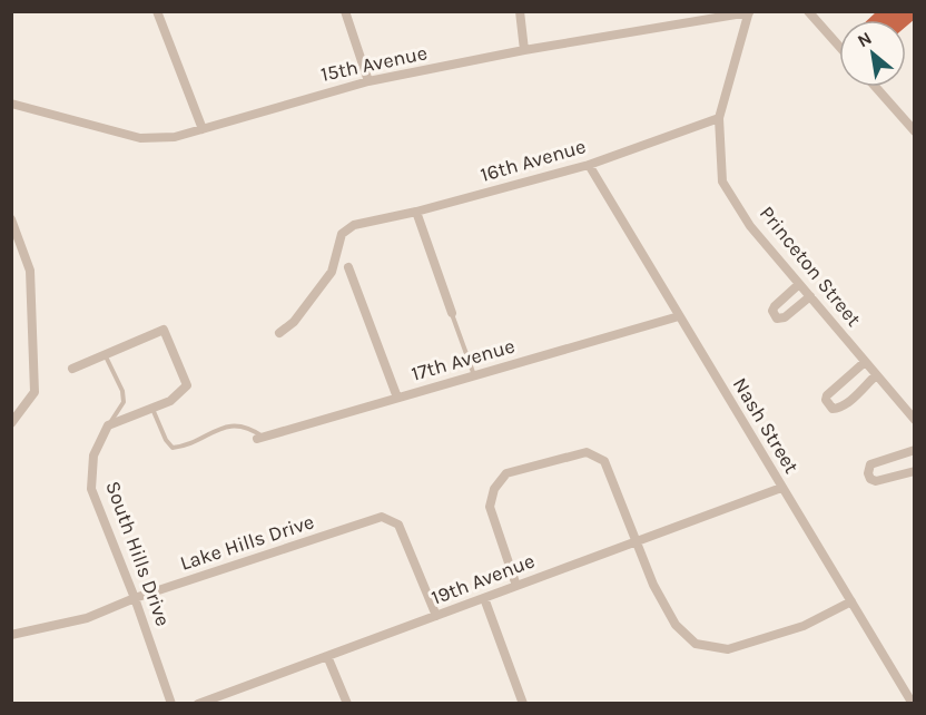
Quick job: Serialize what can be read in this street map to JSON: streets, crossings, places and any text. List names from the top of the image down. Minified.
{"streets":{"street":["15th Avenue","16th Avenue","Princeton Street","17th Avenue","Nash Street","Lake Hills Drive","South Hills Drive","19th Avenue"]},"crossings":[["15th Avenue","Princeton Street"],["16th Avenue","Princeton Street"],["16th Avenue","Nash Street"],["17th Avenue","Nash Street"],["Nash Street","19th Avenue"],["Lake Hills Drive","South Hills Drive"],["Lake Hills Drive","19th Avenue"]],"north":"top left"}
